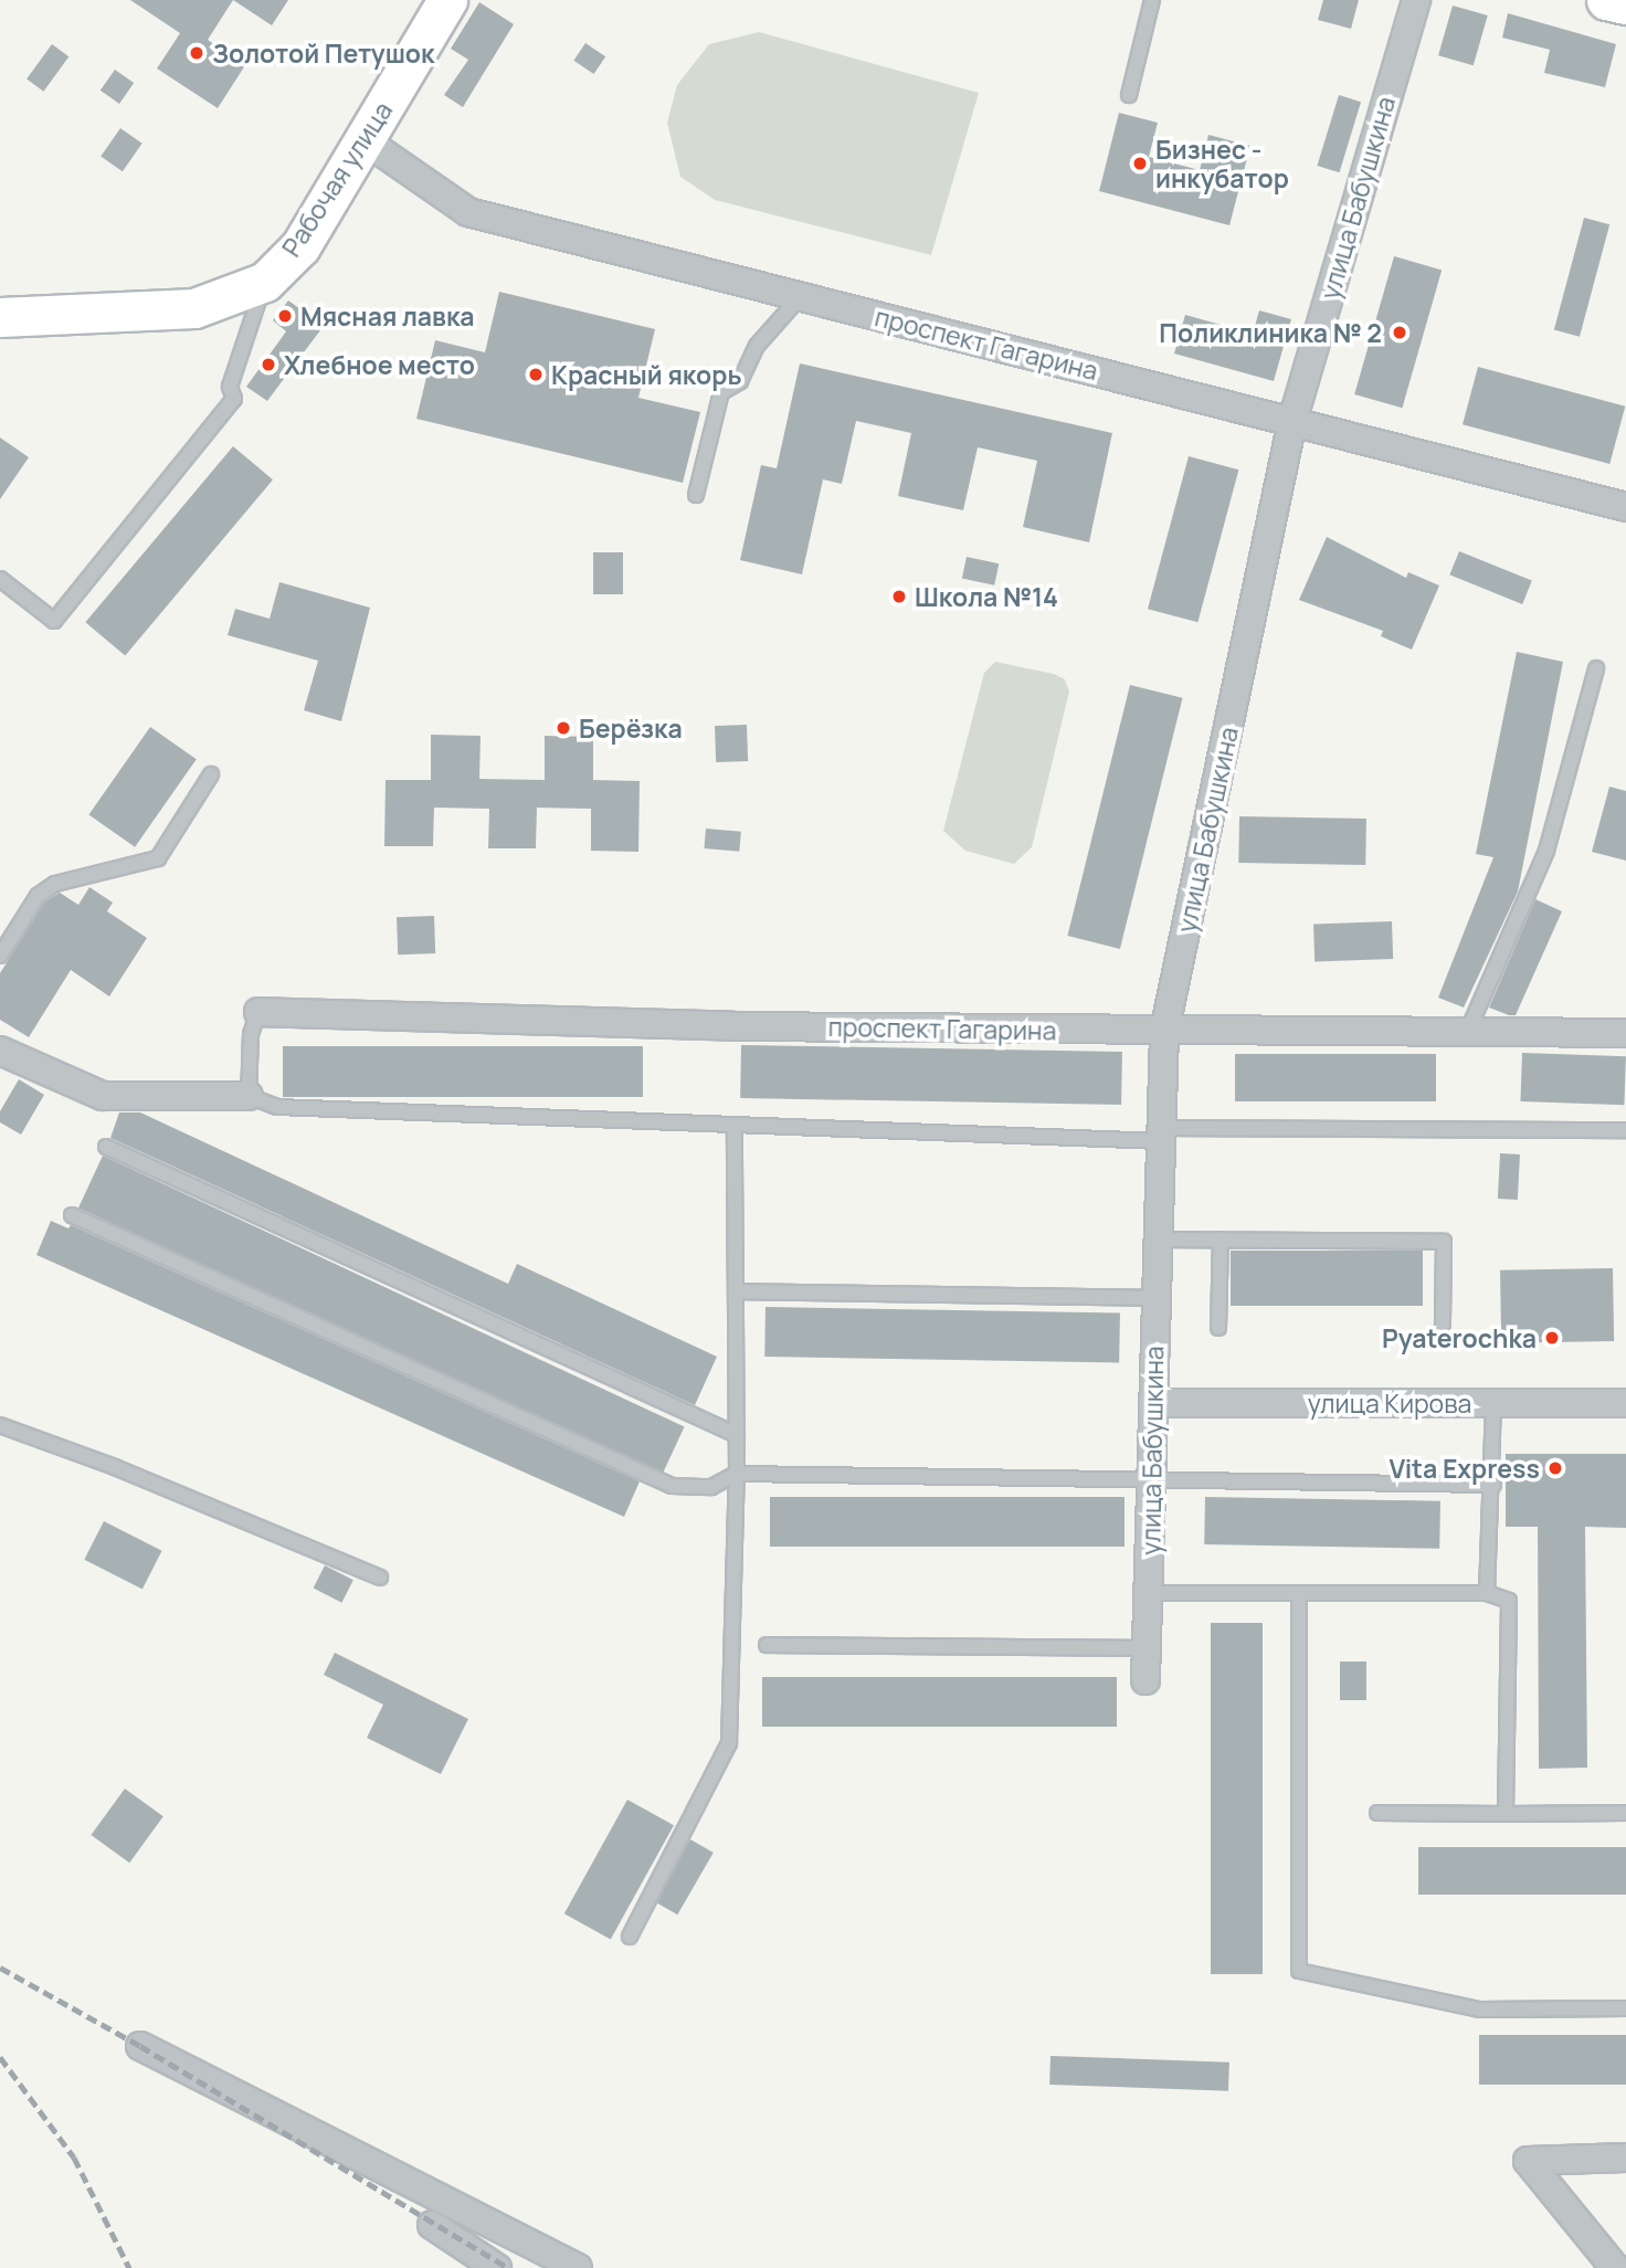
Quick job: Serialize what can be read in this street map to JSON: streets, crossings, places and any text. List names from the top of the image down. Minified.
{"streets":{"street":["Рабочая улица","улица Бабушкина","проспект Гагарина","улица Кирова"]},"crossings":[["Рабочая улица","проспект Гагарина"],["улица Бабушкина","проспект Гагарина"],["улица Бабушкина","улица Кирова"]],"places":["Золотой Петушок","Бизнес - инкубатор","Мясная лавка","Поликлиника № 2","Хлебное место","Красный якорь","Школа №14","Берёзка","Pyaterochka","Vita Express"]}
